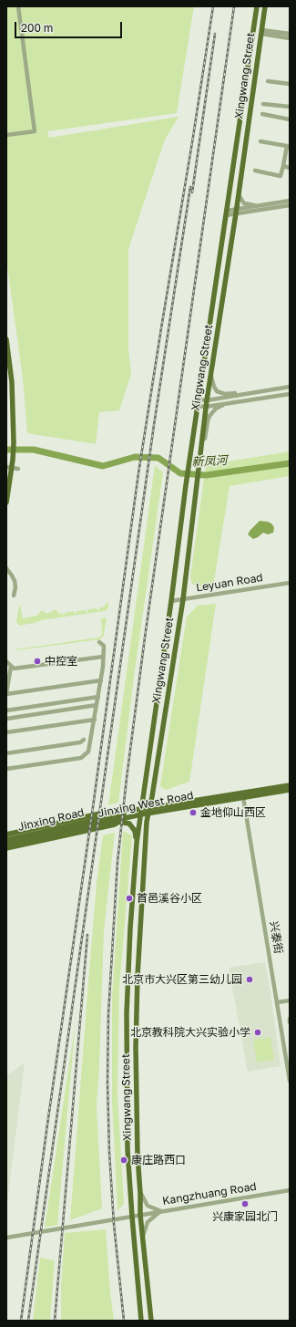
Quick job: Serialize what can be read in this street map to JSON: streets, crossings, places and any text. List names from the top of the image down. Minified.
{"streets":{"main road":["Xingwang Street","Jinxing West Road","Jinxing Road"],"street":["Leyuan Road","兴泰街","Kangzhuang Road"]},"crossings":[["Xingwang Street","Leyuan Road"],["Xingwang Street","Jinxing West Road"],["Xingwang Street","Jinxing Road"],["Xingwang Street","Kangzhuang Road"],["Jinxing West Road","Jinxing Road"],["Jinxing West Road","兴泰街"]],"water":["新凤河"],"places":["中控室","金地仰山西区","首邑溪谷小区","北京市大兴区第三幼儿园","北京教科院大兴实验小学","康庄路西口","兴康家园北门"],"scale_bar":"200 m"}
